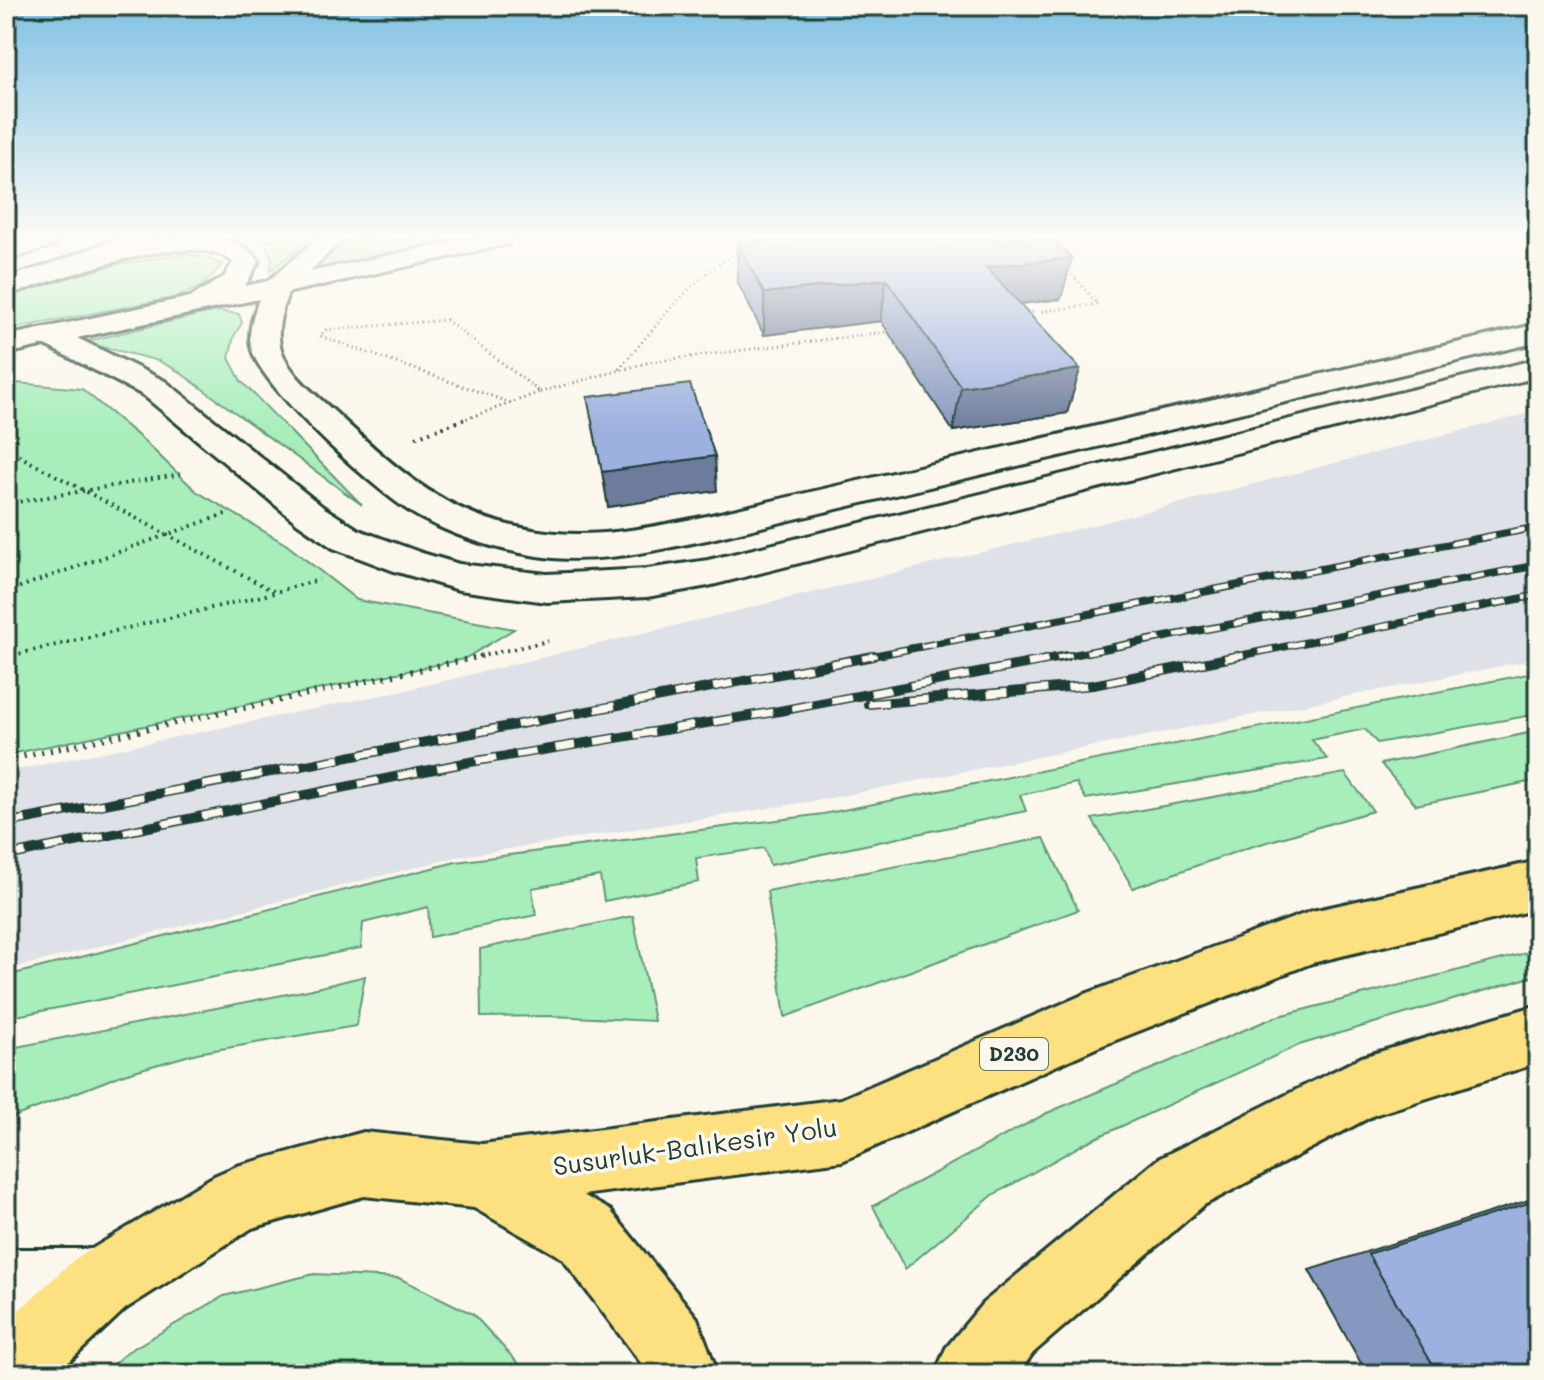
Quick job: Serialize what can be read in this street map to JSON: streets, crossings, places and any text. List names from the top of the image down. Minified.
{"streets":{"highway":["D230","Susurluk-Balıkesir Yolu"]}}
